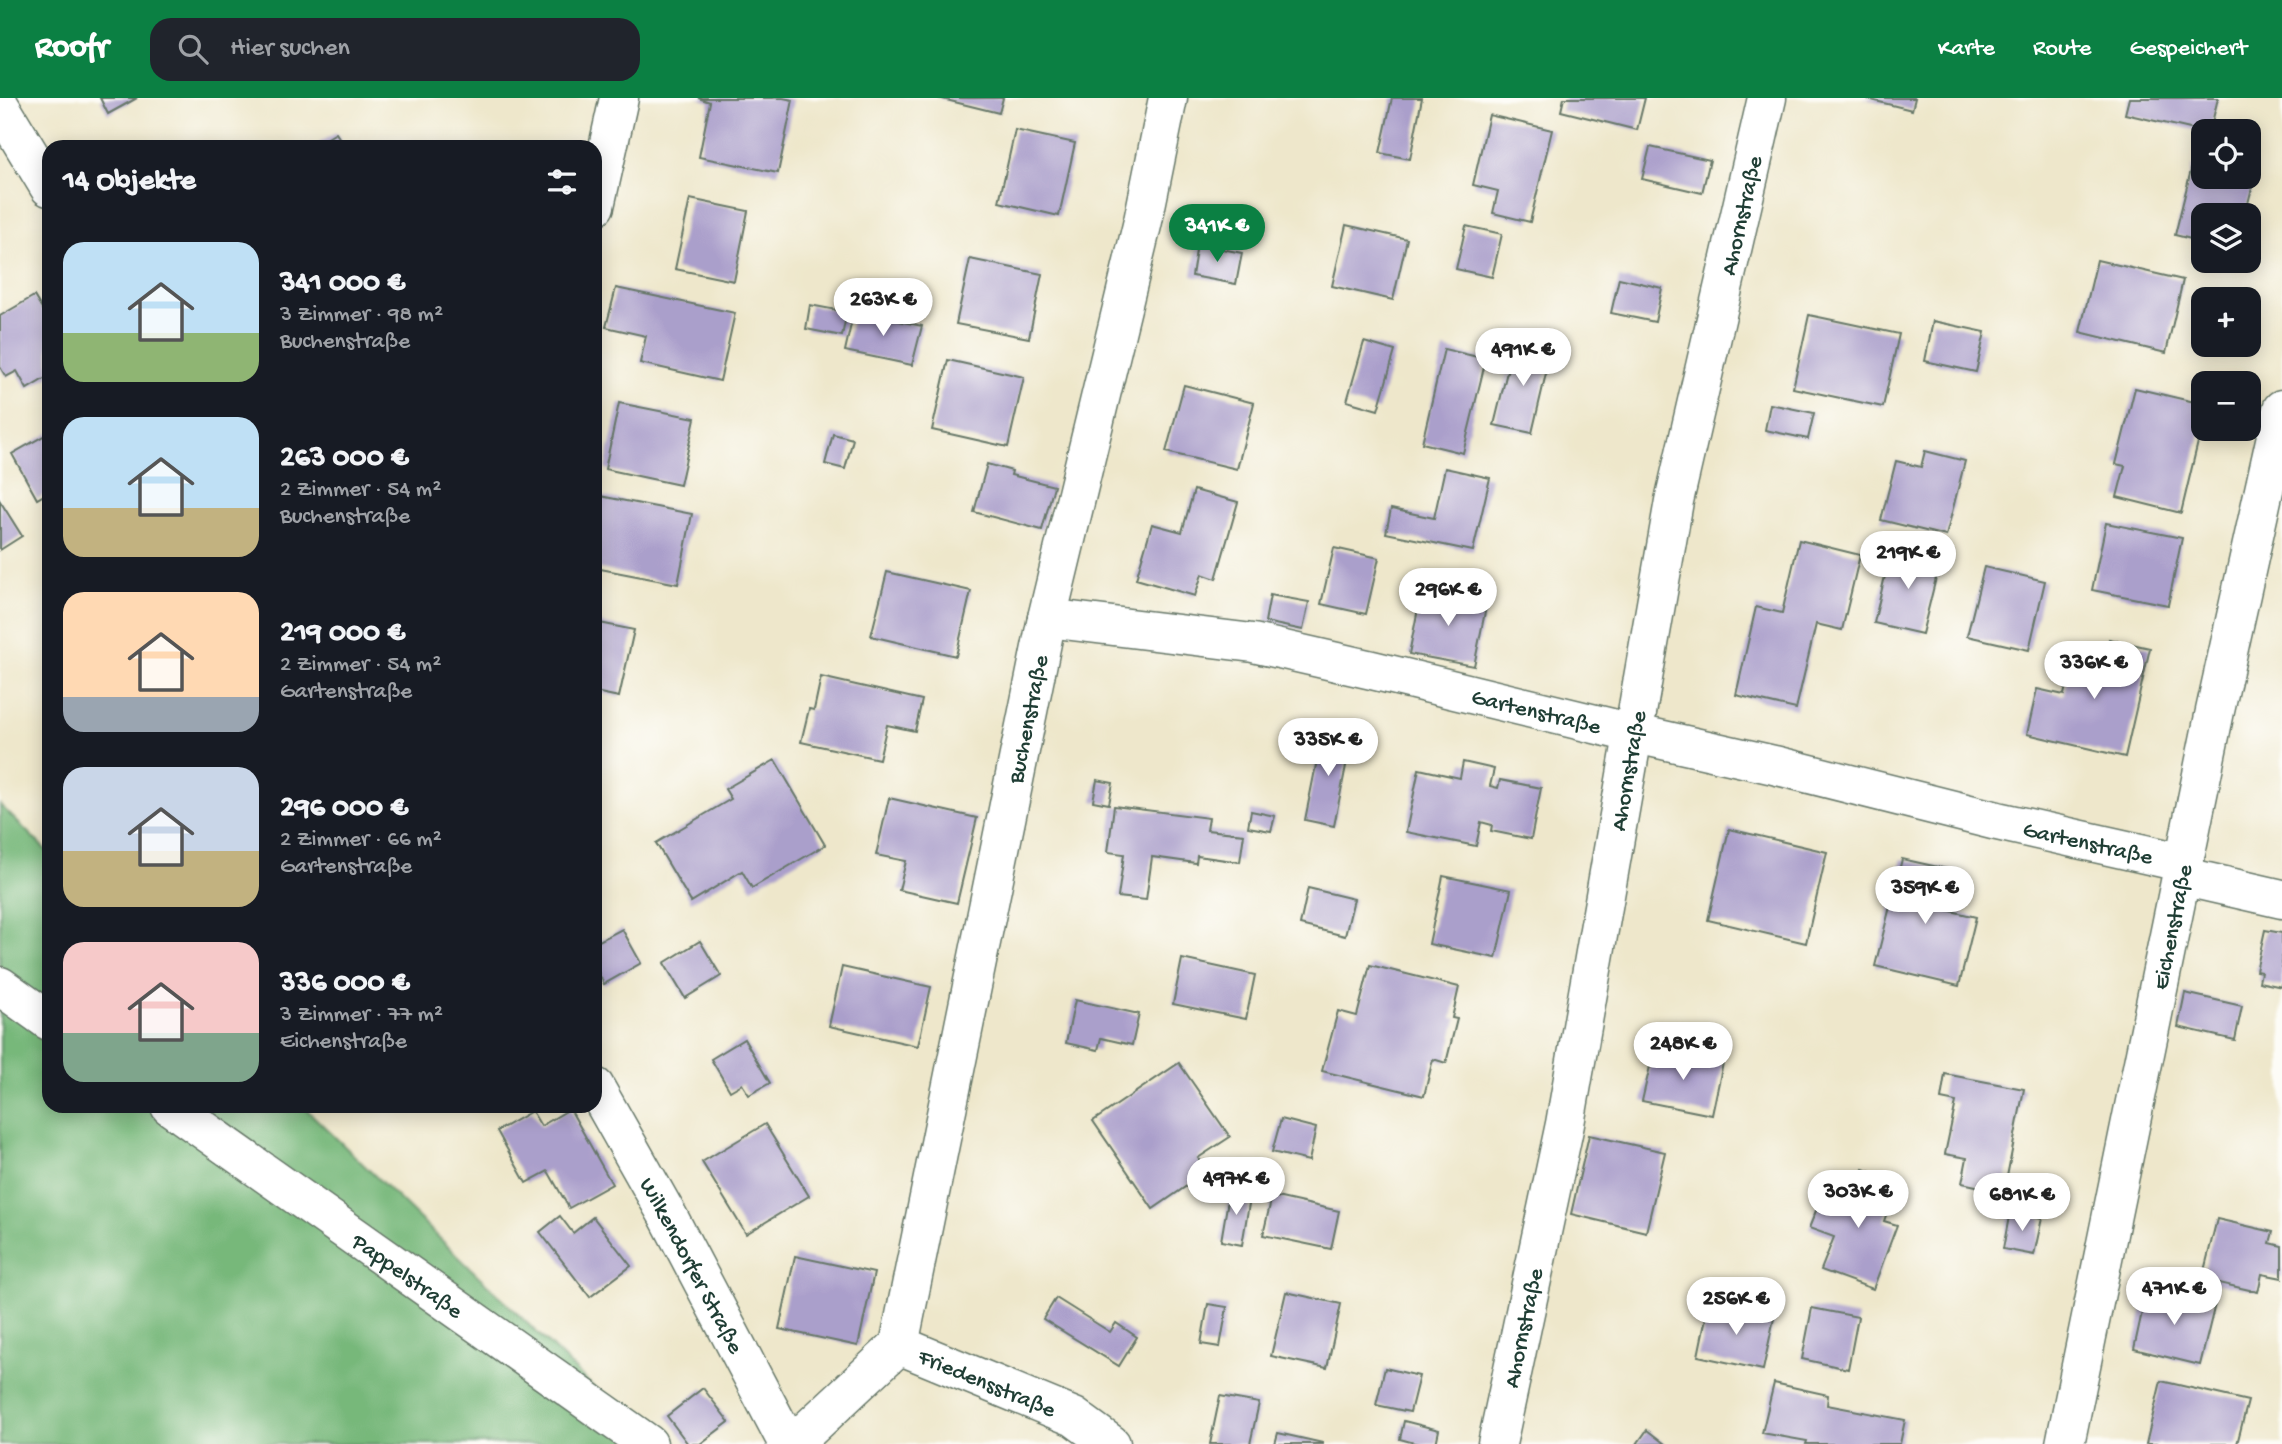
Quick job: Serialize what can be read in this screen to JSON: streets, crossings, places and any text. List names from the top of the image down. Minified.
{"streets":{"street":["Ahornstraße","Gartenstraße","Buchenstraße","Eichenstraße","Wilkendorfer Straße","Pappelstraße","Friedensstraße"]},"crossings":[["Ahornstraße","Gartenstraße"],["Gartenstraße","Buchenstraße"],["Gartenstraße","Eichenstraße"],["Buchenstraße","Friedensstraße"]],"page":{"header":"Roofr","search":"Hier suchen","nav":["Karte","Route","Gespeichert"],"map_buttons":["+","−"],"heading":"14 Objekte","price":["341K €","263K €","491K €","219K €","296K €","336K €","335K €","359K €","248K €","497K €","303K €","681K €","471K €","256K €"],"list":[{"name":"341 000 €","note":"3 Zimmer · 98 m² · Buchenstraße"},{"name":"263 000 €","note":"2 Zimmer · 54 m² · Buchenstraße"},{"name":"219 000 €","note":"2 Zimmer · 54 m² · Gartenstraße"},{"name":"296 000 €","note":"2 Zimmer · 66 m² · Gartenstraße"},{"name":"336 000 €","note":"3 Zimmer · 77 m² · Eichenstraße"}]}}
